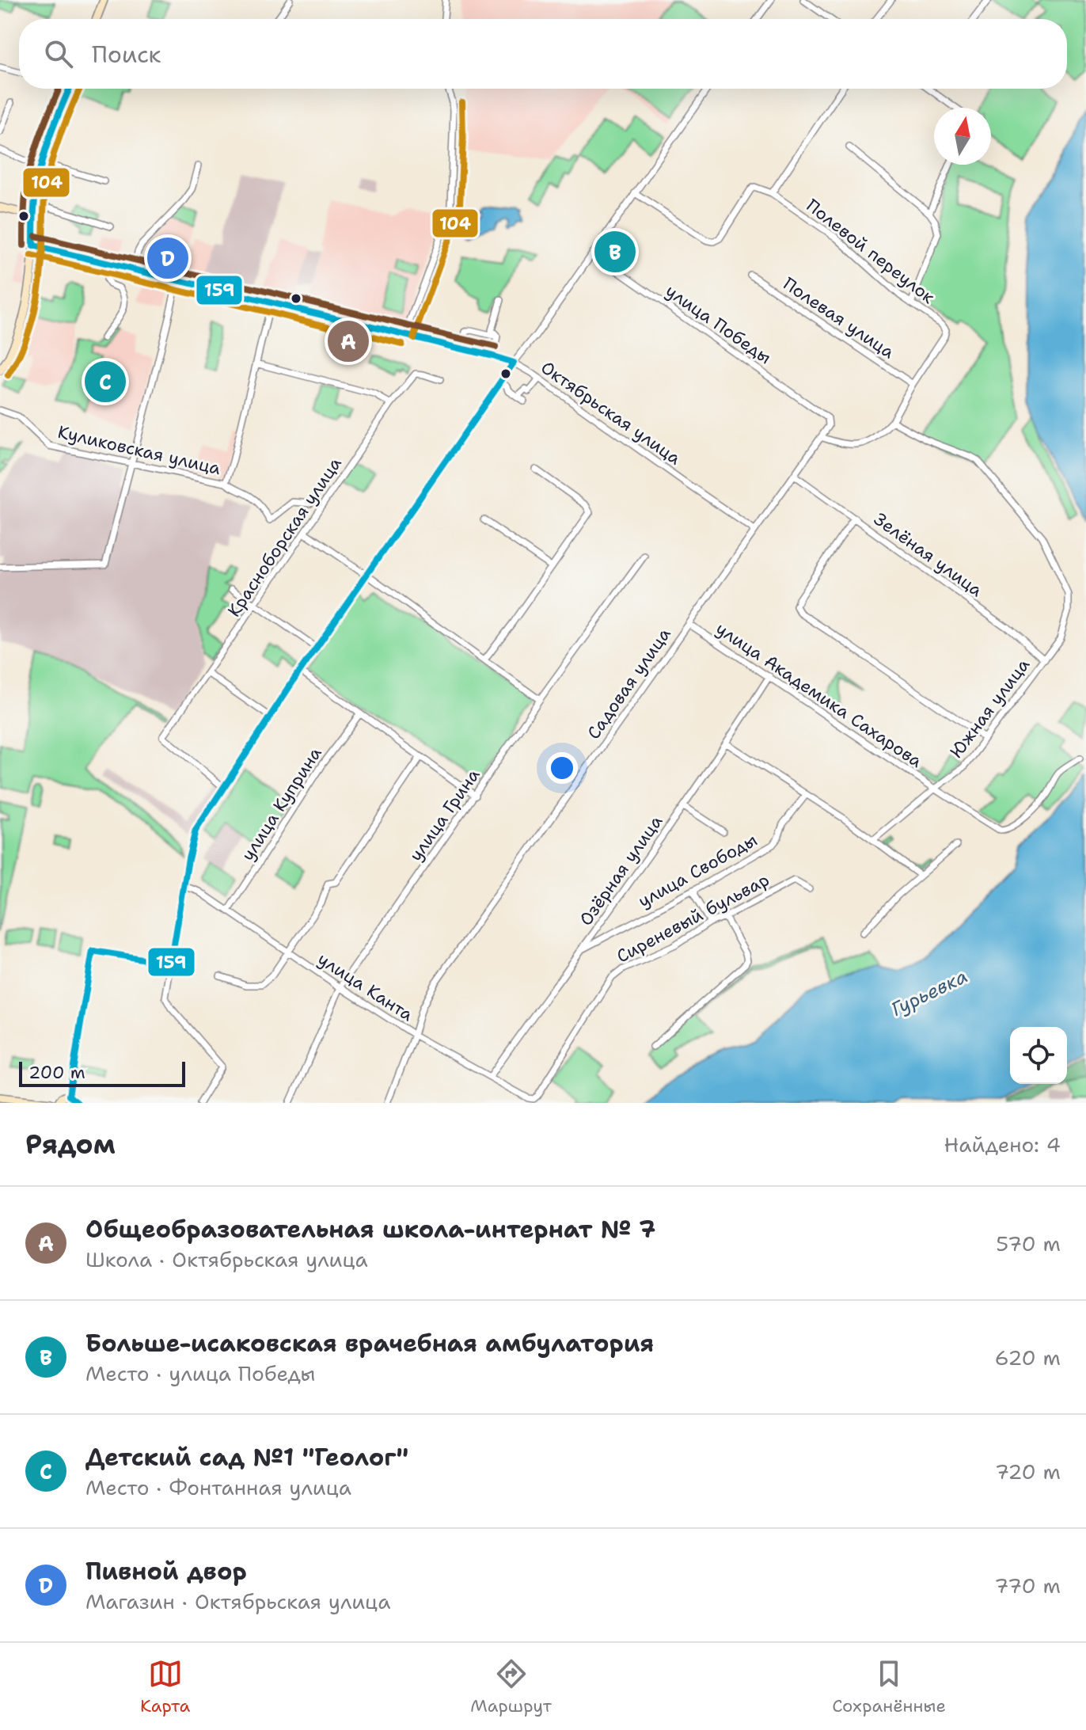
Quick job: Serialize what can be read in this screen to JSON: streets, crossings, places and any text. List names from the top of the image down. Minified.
{"streets":{"street":["Полевой переулок","Полевая улица","улица Победы","Октябрьская улица","Куликовская улица","Красноборская улица","Зелёная улица","Садовая улица","улица Академика Сахарова","Южная улица","улица Куприна","улица Грина","Озёрная улица","улица Свободы","Сиреневый бульвар","улица Канта"]},"crossings":[["Полевой переулок","Полевая улица"],["улица Победы","Садовая улица"],["Октябрьская улица","Садовая улица"],["Зелёная улица","Садовая улица"],["Зелёная улица","Южная улица"],["Садовая улица","улица Академика Сахарова"],["Садовая улица","улица Канта"],["улица Академика Сахарова","Южная улица"],["улица Академика Сахарова","Озёрная улица"],["улица Куприна","улица Канта"],["улица Грина","улица Канта"],["Озёрная улица","улица Свободы"],["Озёрная улица","улица Канта"],["Сиреневый бульвар","улица Канта"]],"water":["Гурьевка"],"lines":["transit line 159","transit line 104"],"scale_bar":"200 m","north":"top","page":{"search":"Поиск","pins":["B","D","A","C"],"scale":"200 m","heading":["Рядом","Найдено: 4"],"list":[{"mark":"A","name":"Общеобразовательная школа-интернат № 7","note":"Школа · Октябрьская улица","value":"570 m"},{"mark":"B","name":"Больше-исаковская врачебная амбулатория","note":"Место · улица Победы","value":"620 m"},{"mark":"C","name":"Детский сад №1 \"Геолог\"","note":"Место · Фонтанная улица","value":"720 m"},{"mark":"D","name":"Пивной двор","note":"Магазин · Октябрьская улица","value":"770 m"}],"nav":["Карта","Маршрут","Сохранённые"]}}
